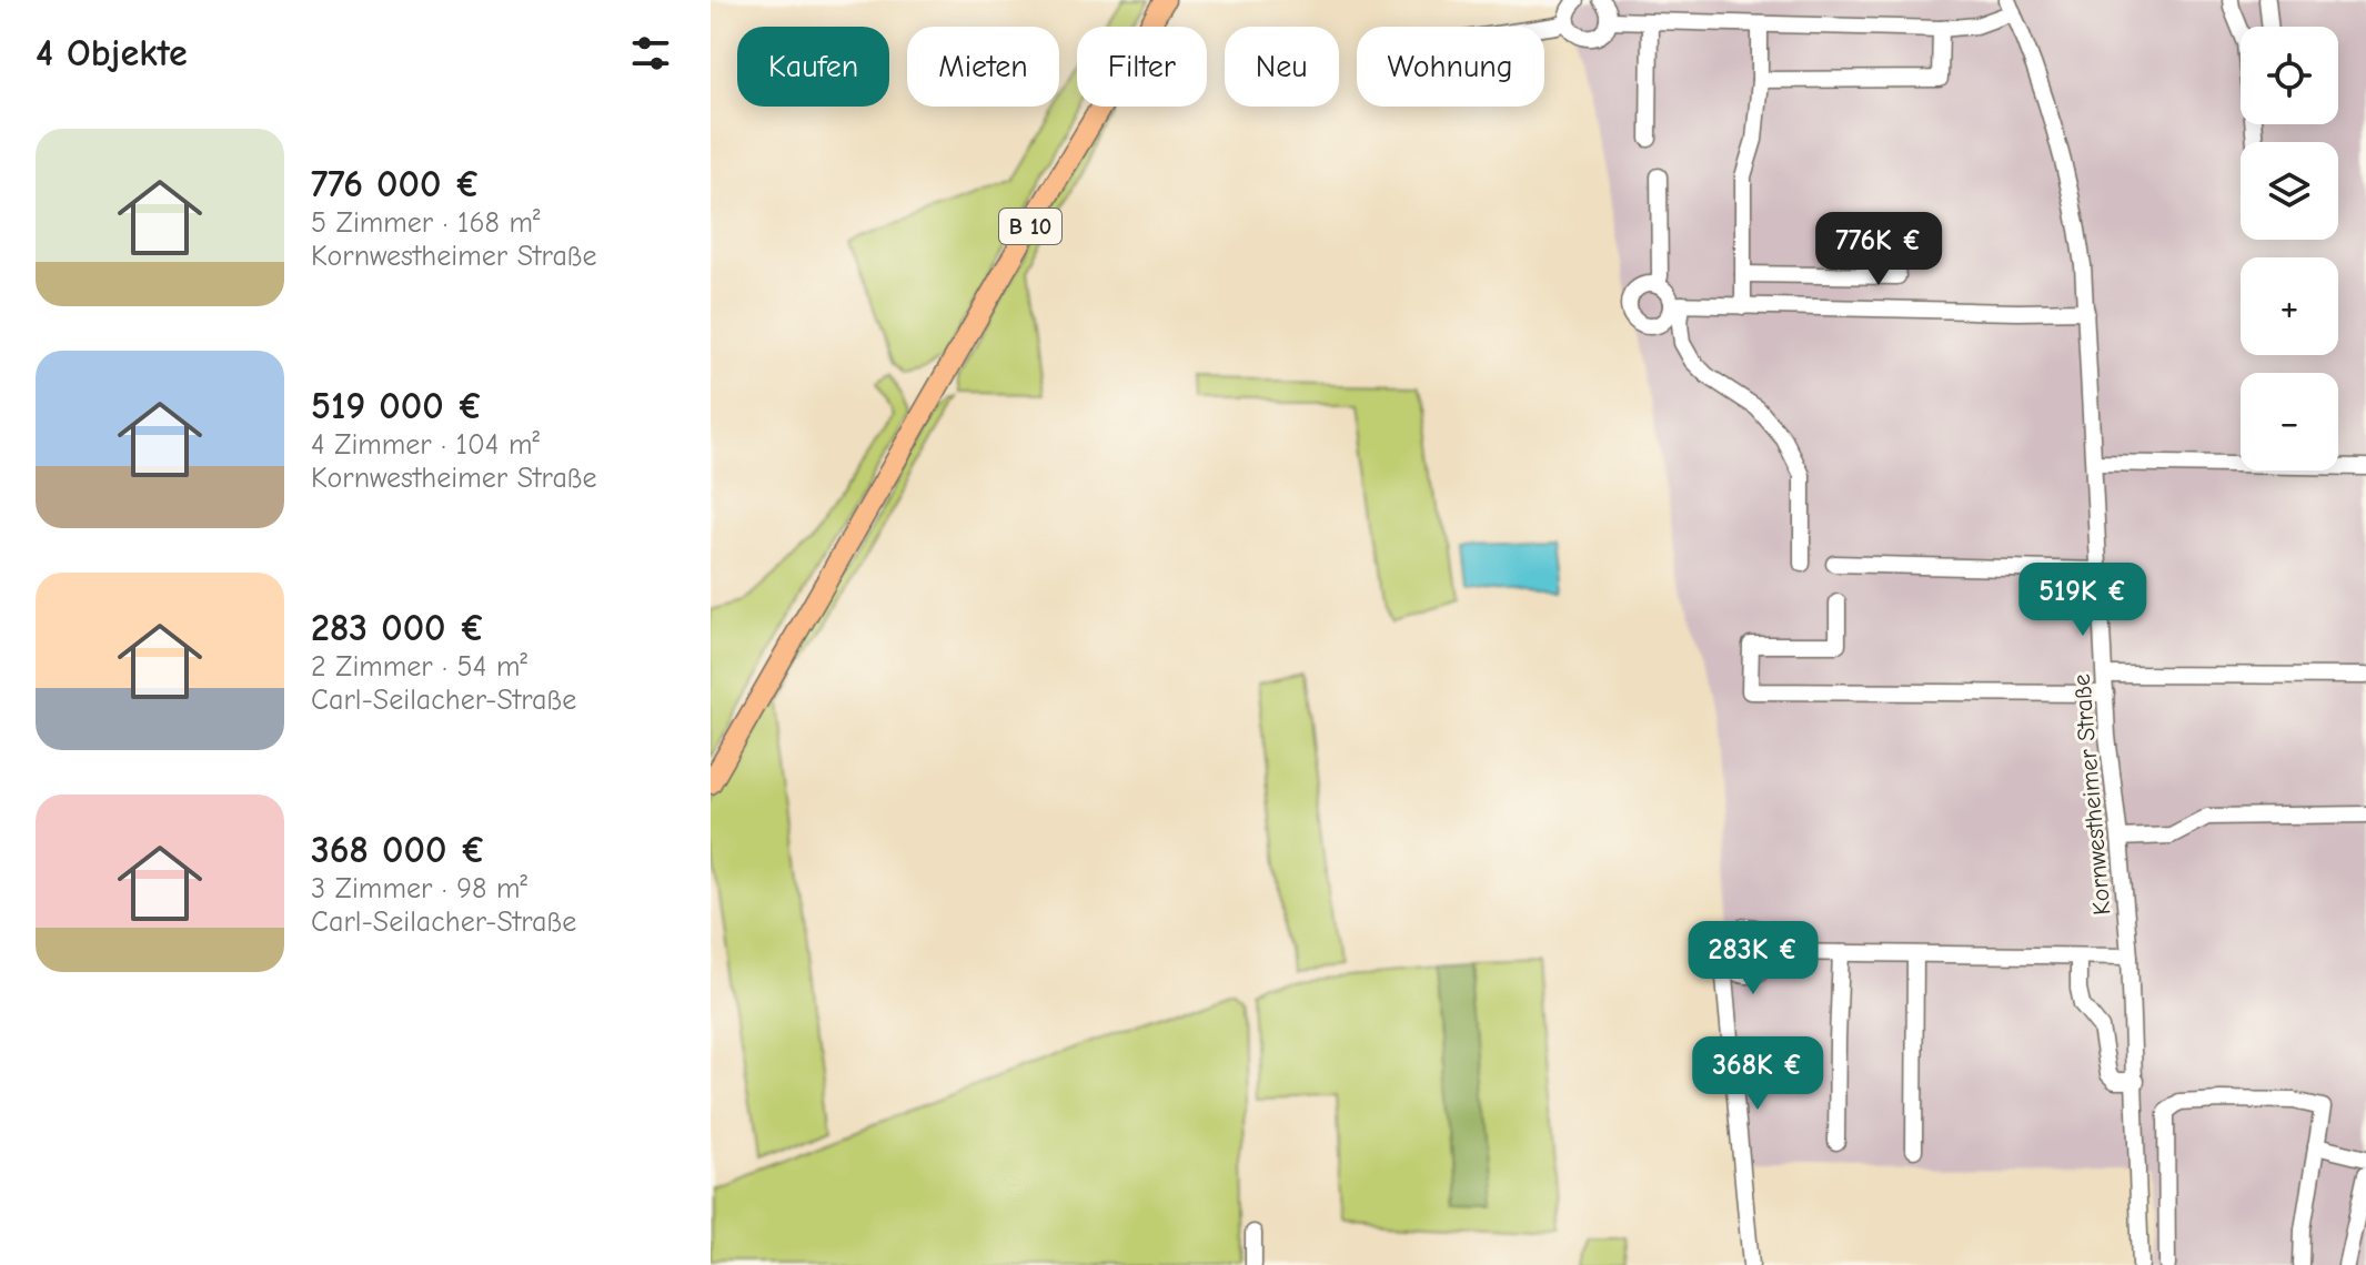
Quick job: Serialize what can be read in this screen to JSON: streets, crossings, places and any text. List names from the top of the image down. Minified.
{"streets":{"main road":["B 10"],"street":["Kornwestheimer Straße"]},"page":{"heading":"4 Objekte","map_buttons":["+","−"],"chip":["Kaufen","Mieten","Filter","Neu","Wohnung"],"list":[{"name":"776 000 €","note":"5 Zimmer · 168 m² · Kornwestheimer Straße"},{"name":"519 000 €","note":"4 Zimmer · 104 m² · Kornwestheimer Straße"},{"name":"283 000 €","note":"2 Zimmer · 54 m² · Carl-Seilacher-Straße"},{"name":"368 000 €","note":"3 Zimmer · 98 m² · Carl-Seilacher-Straße"}],"price":["776K €","519K €","283K €","368K €"]}}
